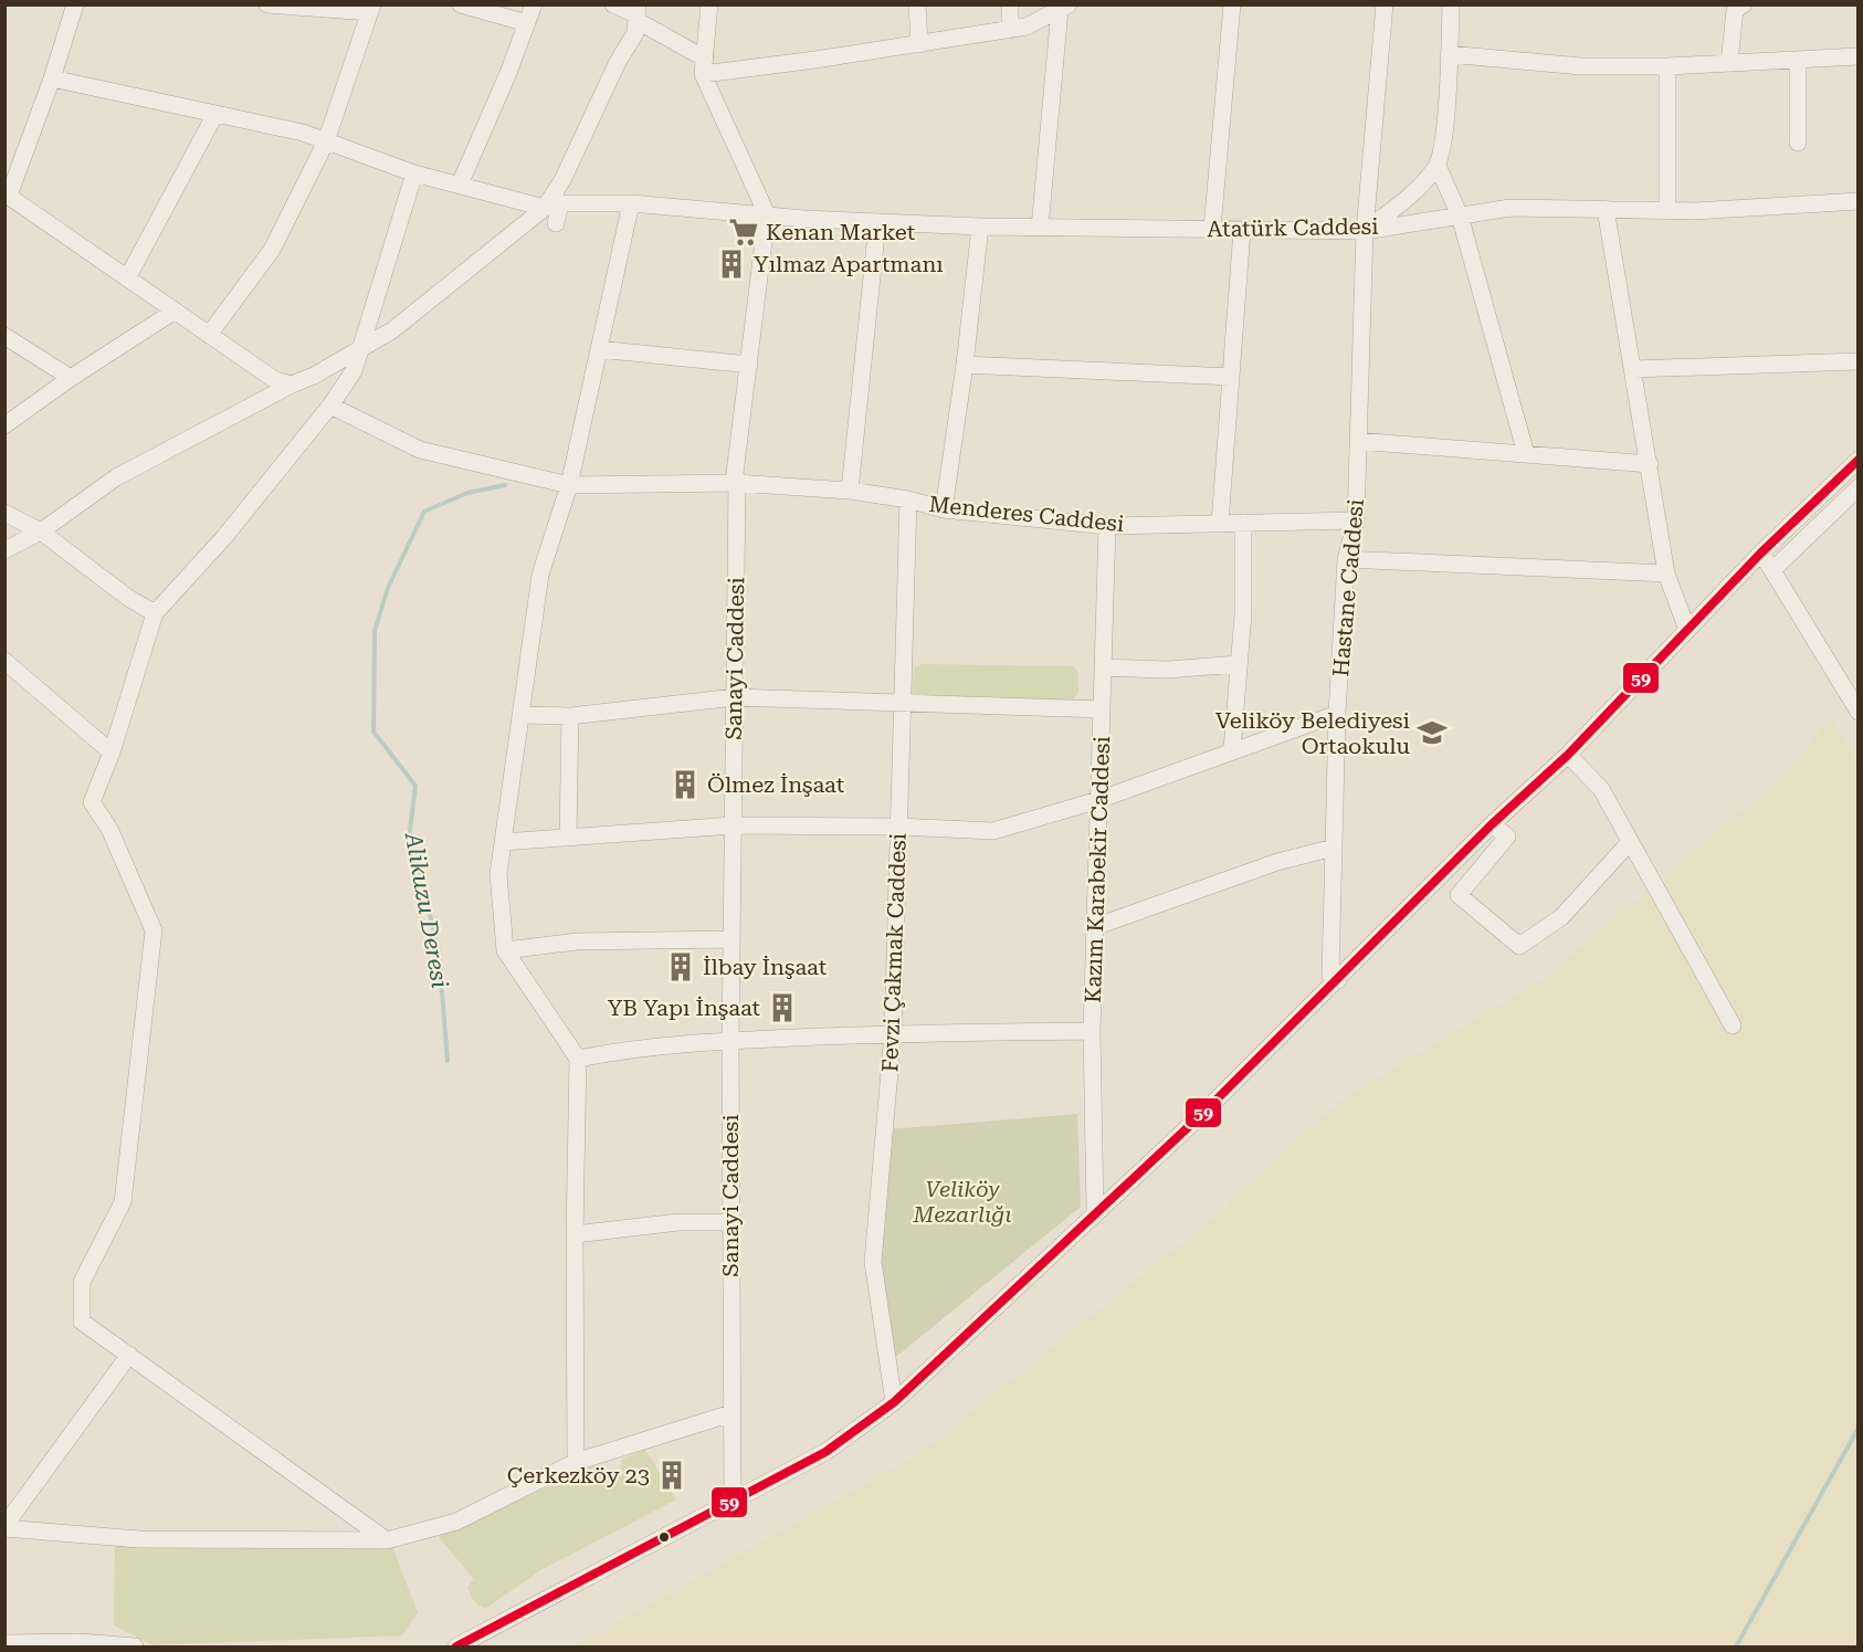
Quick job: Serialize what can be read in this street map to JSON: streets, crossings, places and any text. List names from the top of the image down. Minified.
{"streets":{"street":["Atatürk Caddesi","Menderes Caddesi","Hastane Caddesi","Sanayi Caddesi","Kazım Karabekir Caddesi","Fevzi Çakmak Caddesi"]},"crossings":[["Atatürk Caddesi","Hastane Caddesi"],["Atatürk Caddesi","Sanayi Caddesi"],["Menderes Caddesi","Hastane Caddesi"],["Menderes Caddesi","Sanayi Caddesi"],["Menderes Caddesi","Kazım Karabekir Caddesi"],["Menderes Caddesi","Fevzi Çakmak Caddesi"]],"water":["Alikuzu Deresi"],"parks":["Veliköy Mezarlığı"],"places":{"supermarket":["Kenan Market"],"building":["Yılmaz Apartmanı","Ölmez İnşaat","İlbay İnşaat","YB Yapı İnşaat","Çerkezköy 23"],"school or university":["Veliköy Belediyesi Ortaokulu"]},"lines":["transit line 59"]}
